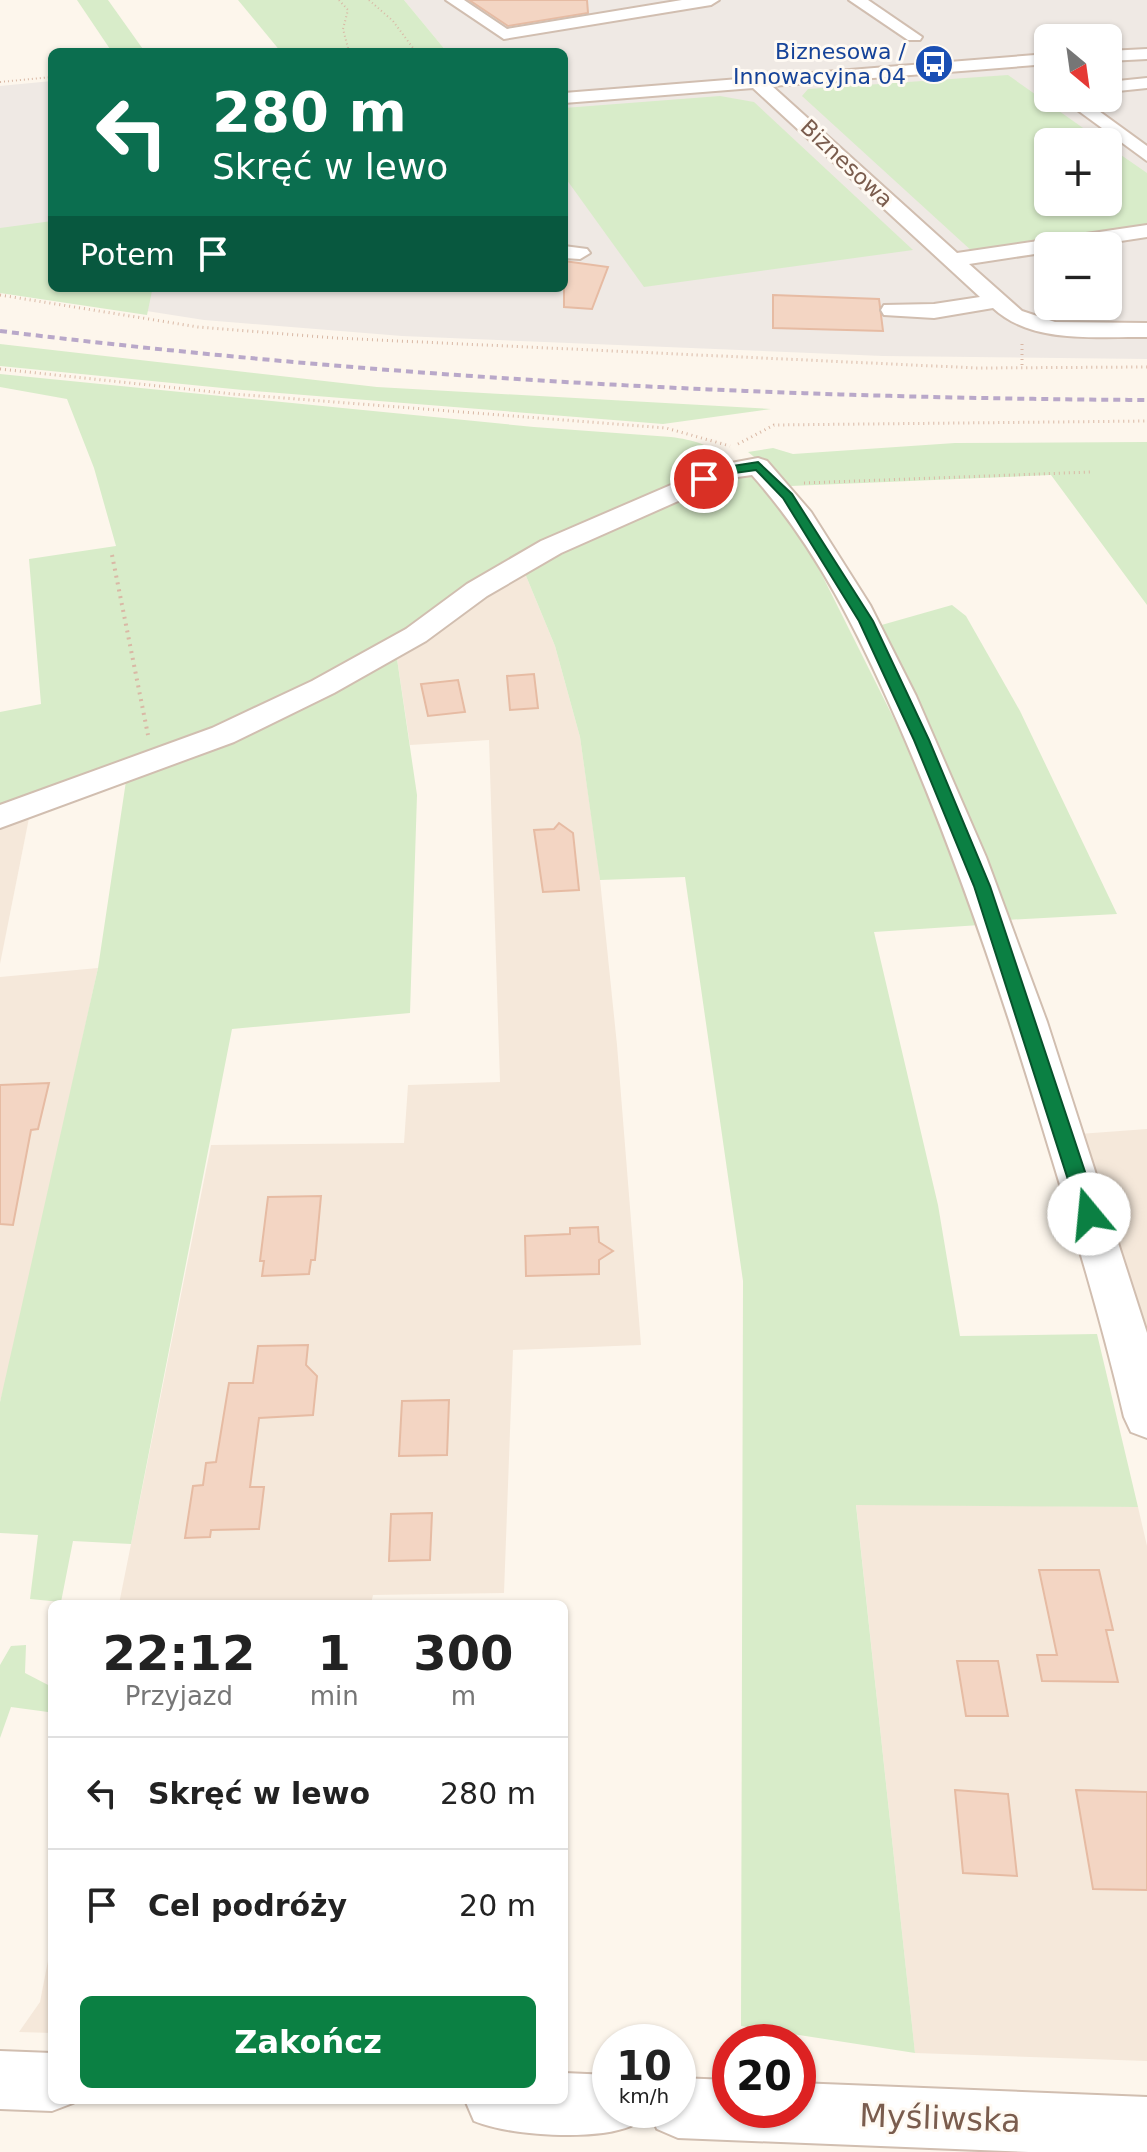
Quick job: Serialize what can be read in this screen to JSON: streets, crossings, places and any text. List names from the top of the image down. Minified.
{"streets":{"street":["Biznesowa","Myśliwska"]},"places":{"bus stop":["Biznesowa / Innowacyjna 04"]},"north":"bottom right","page":{"map_buttons":["+","−"],"turn":["280 m","Skręć w lewo"],"then":"Potem","eta":["22:12","Przyjazd","1","min","300","m"],"list":[{"name":"Skręć w lewo","value":"280 m"},{"name":"Cel podróży","value":"20 m"}],"buttons":"Zakończ","speed":"10 km/h","limit":"20"}}
